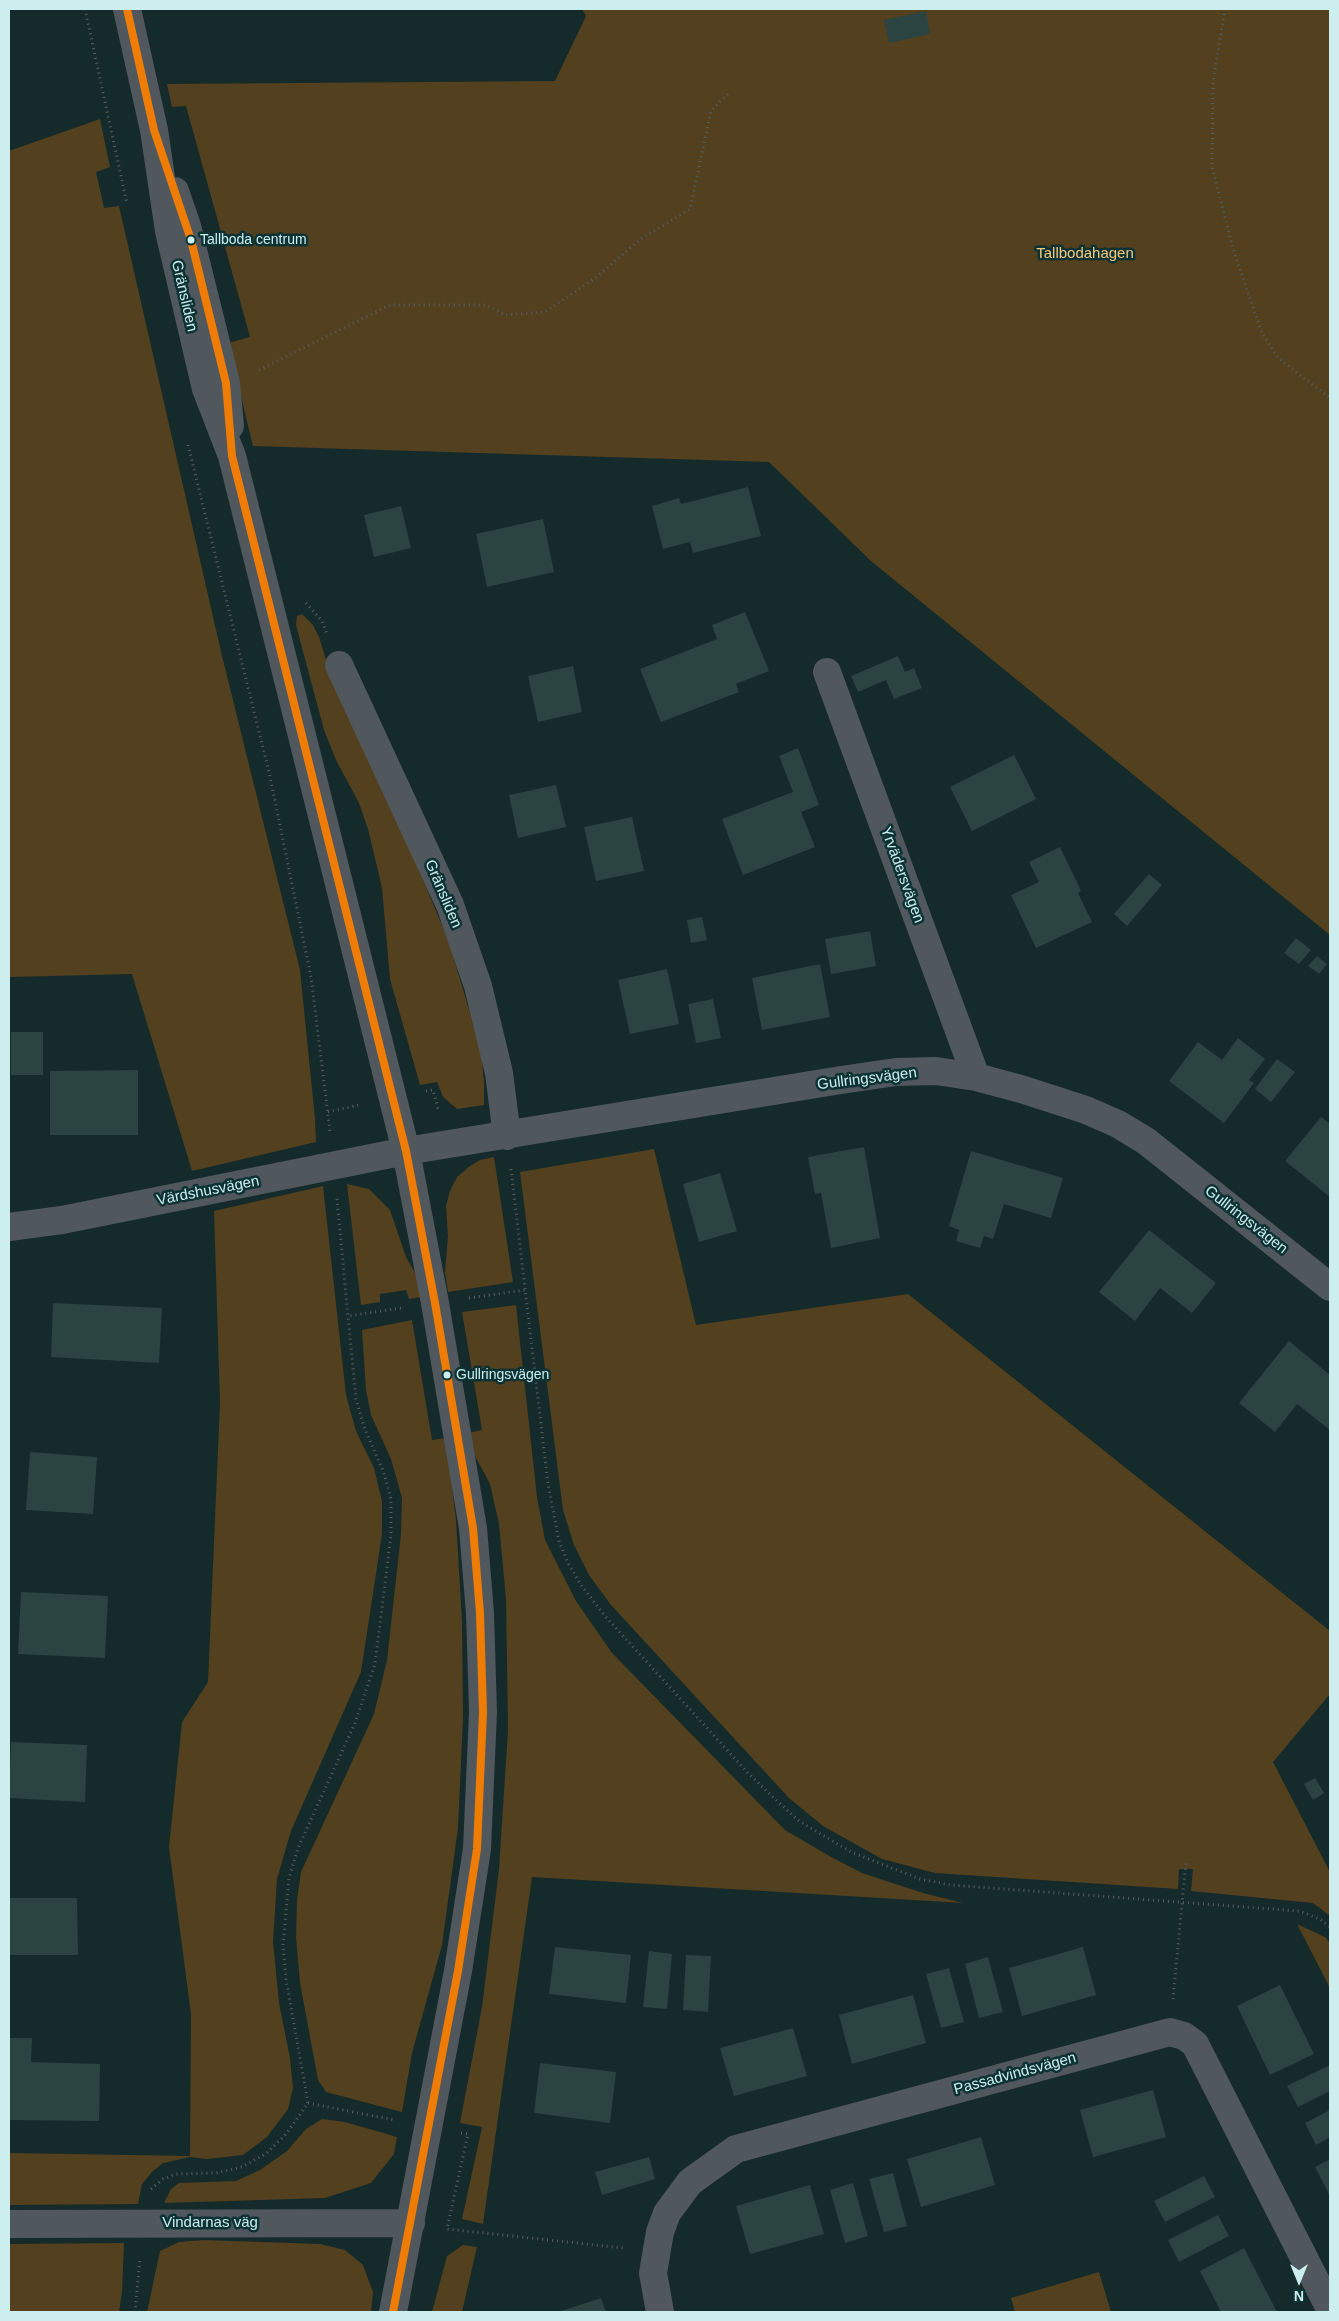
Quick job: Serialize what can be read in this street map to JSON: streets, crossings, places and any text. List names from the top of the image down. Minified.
{"streets":{"street":["Gränsliden","Yrvädersvägen","Gullringsvägen","Värdshusvägen","Passadvindsvägen","Vindarnas väg"]},"crossings":[["Gränsliden","Gullringsvägen"],["Gränsliden","Värdshusvägen"],["Gränsliden","Vindarnas väg"],["Yrvädersvägen","Gullringsvägen"],["Gullringsvägen","Värdshusvägen"]],"parks":["Tallbodahagen"],"places":["Tallboda centrum","Gullringsvägen"],"north":"bottom"}
